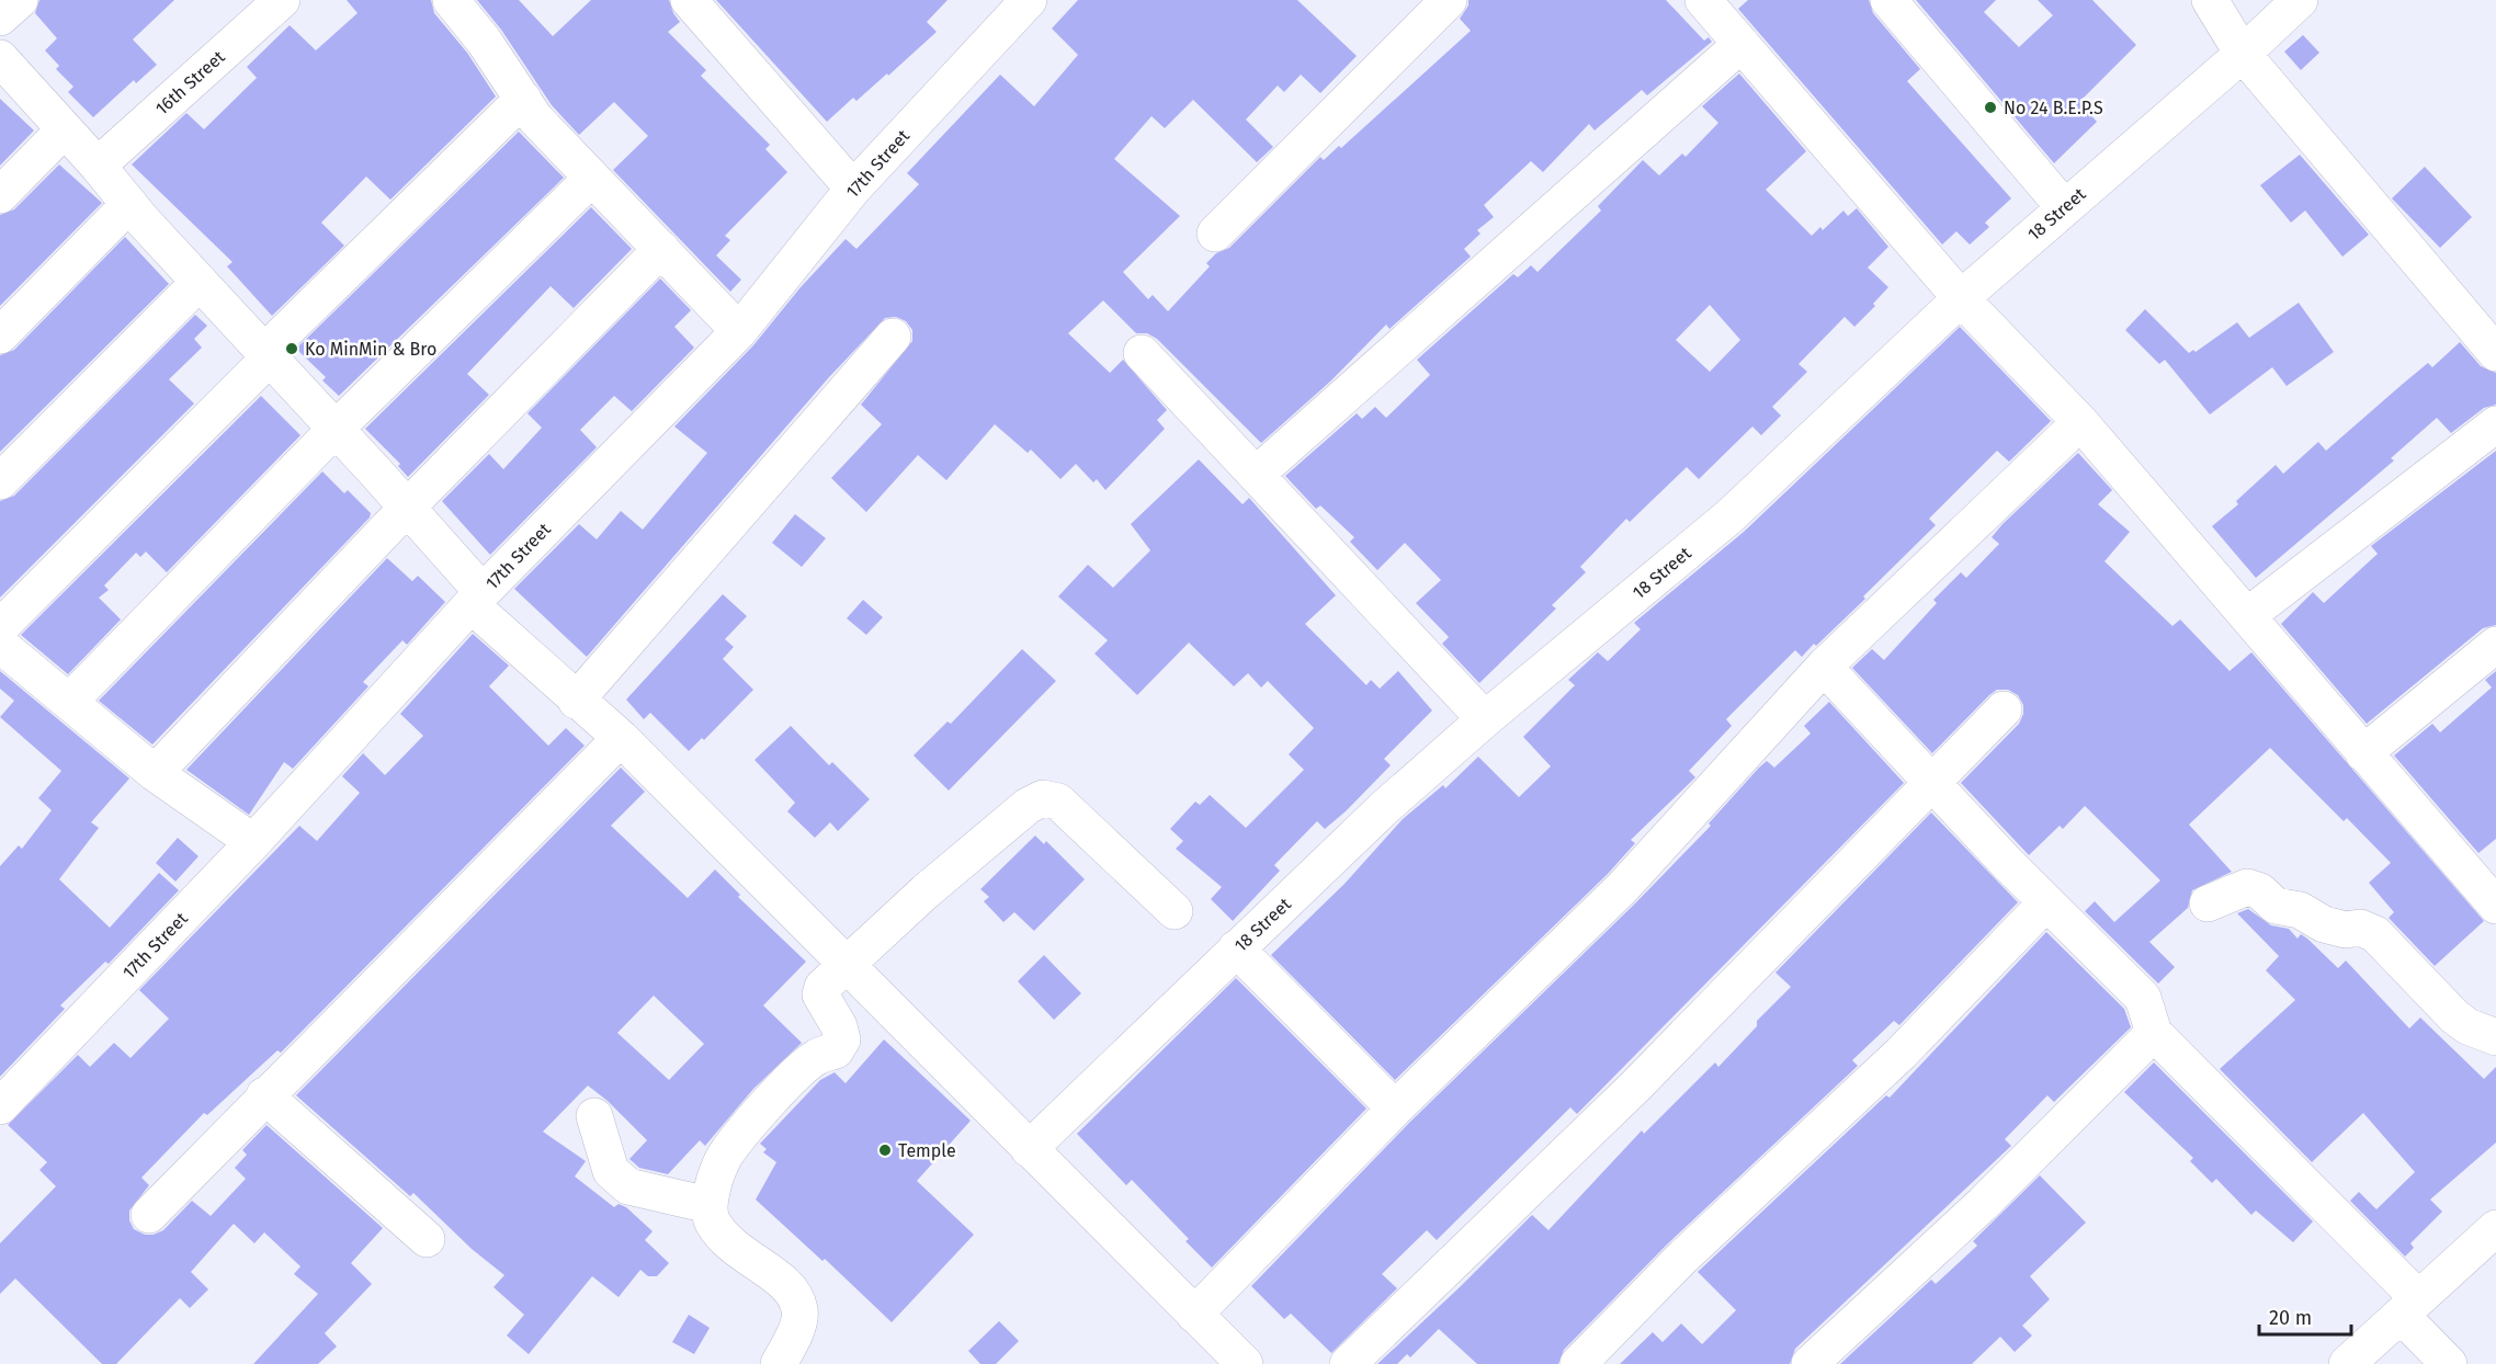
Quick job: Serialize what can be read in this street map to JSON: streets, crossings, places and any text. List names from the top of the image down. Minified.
{"streets":{"street":["16th Street","17th Street","18 Street"]},"places":["No 24 B.E.P.S","Ko MinMin & Bro","Temple"],"scale_bar":"20 m"}
